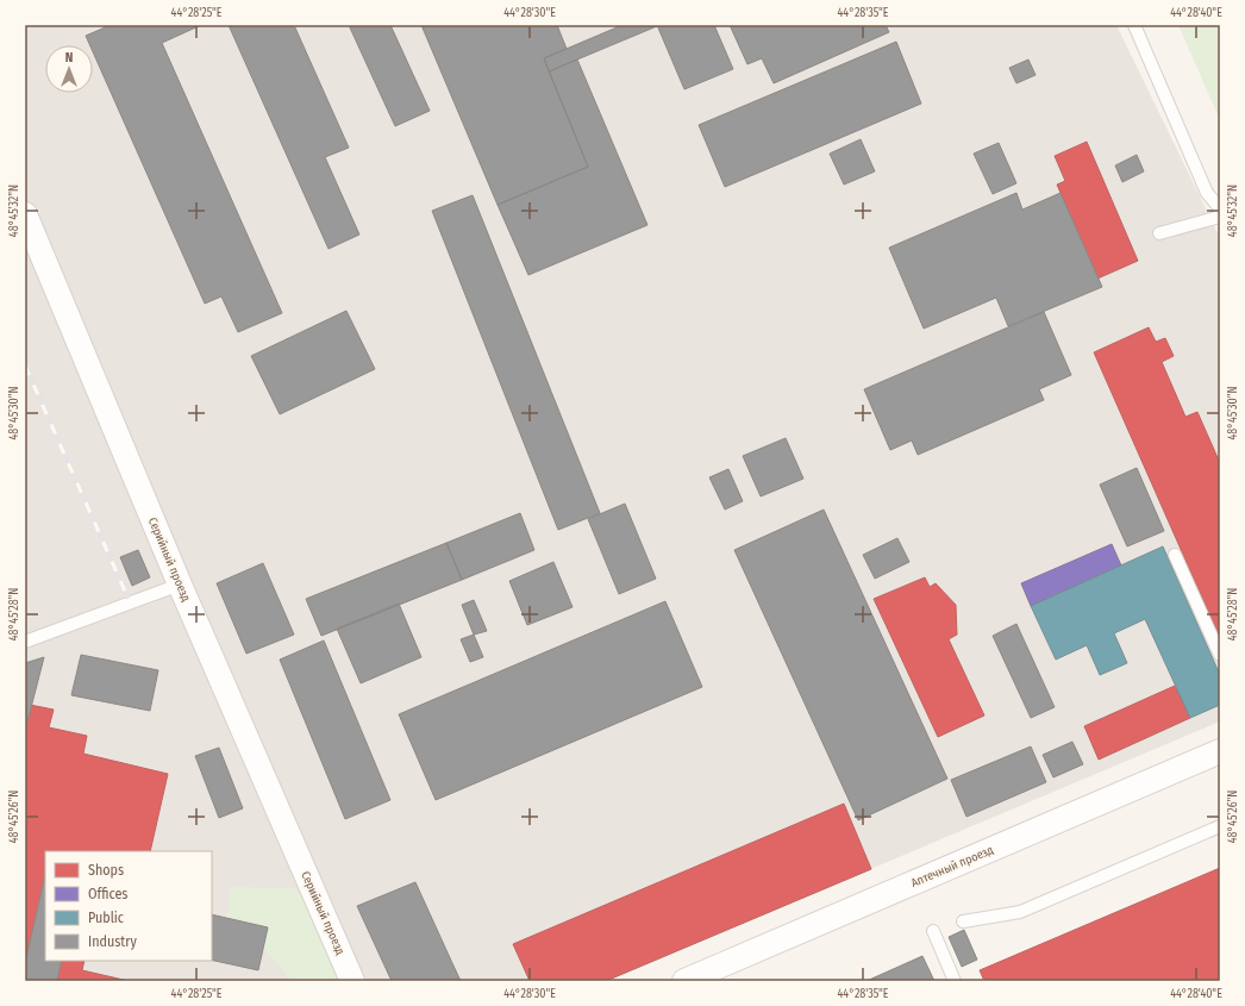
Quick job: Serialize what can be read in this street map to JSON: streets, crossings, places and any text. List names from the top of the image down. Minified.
{"streets":{"street":["Серийный проезд","Аптечный проезд"]},"legend":["Shops","Offices","Public","Industry"],"north":"top","coordinates":["44°28'25\"E","44°28'30\"E","44°28'35\"E","44°28'40\"E","48°45'32\"N","48°45'30\"N","48°45'28\"N","48°45'26\"N"]}
